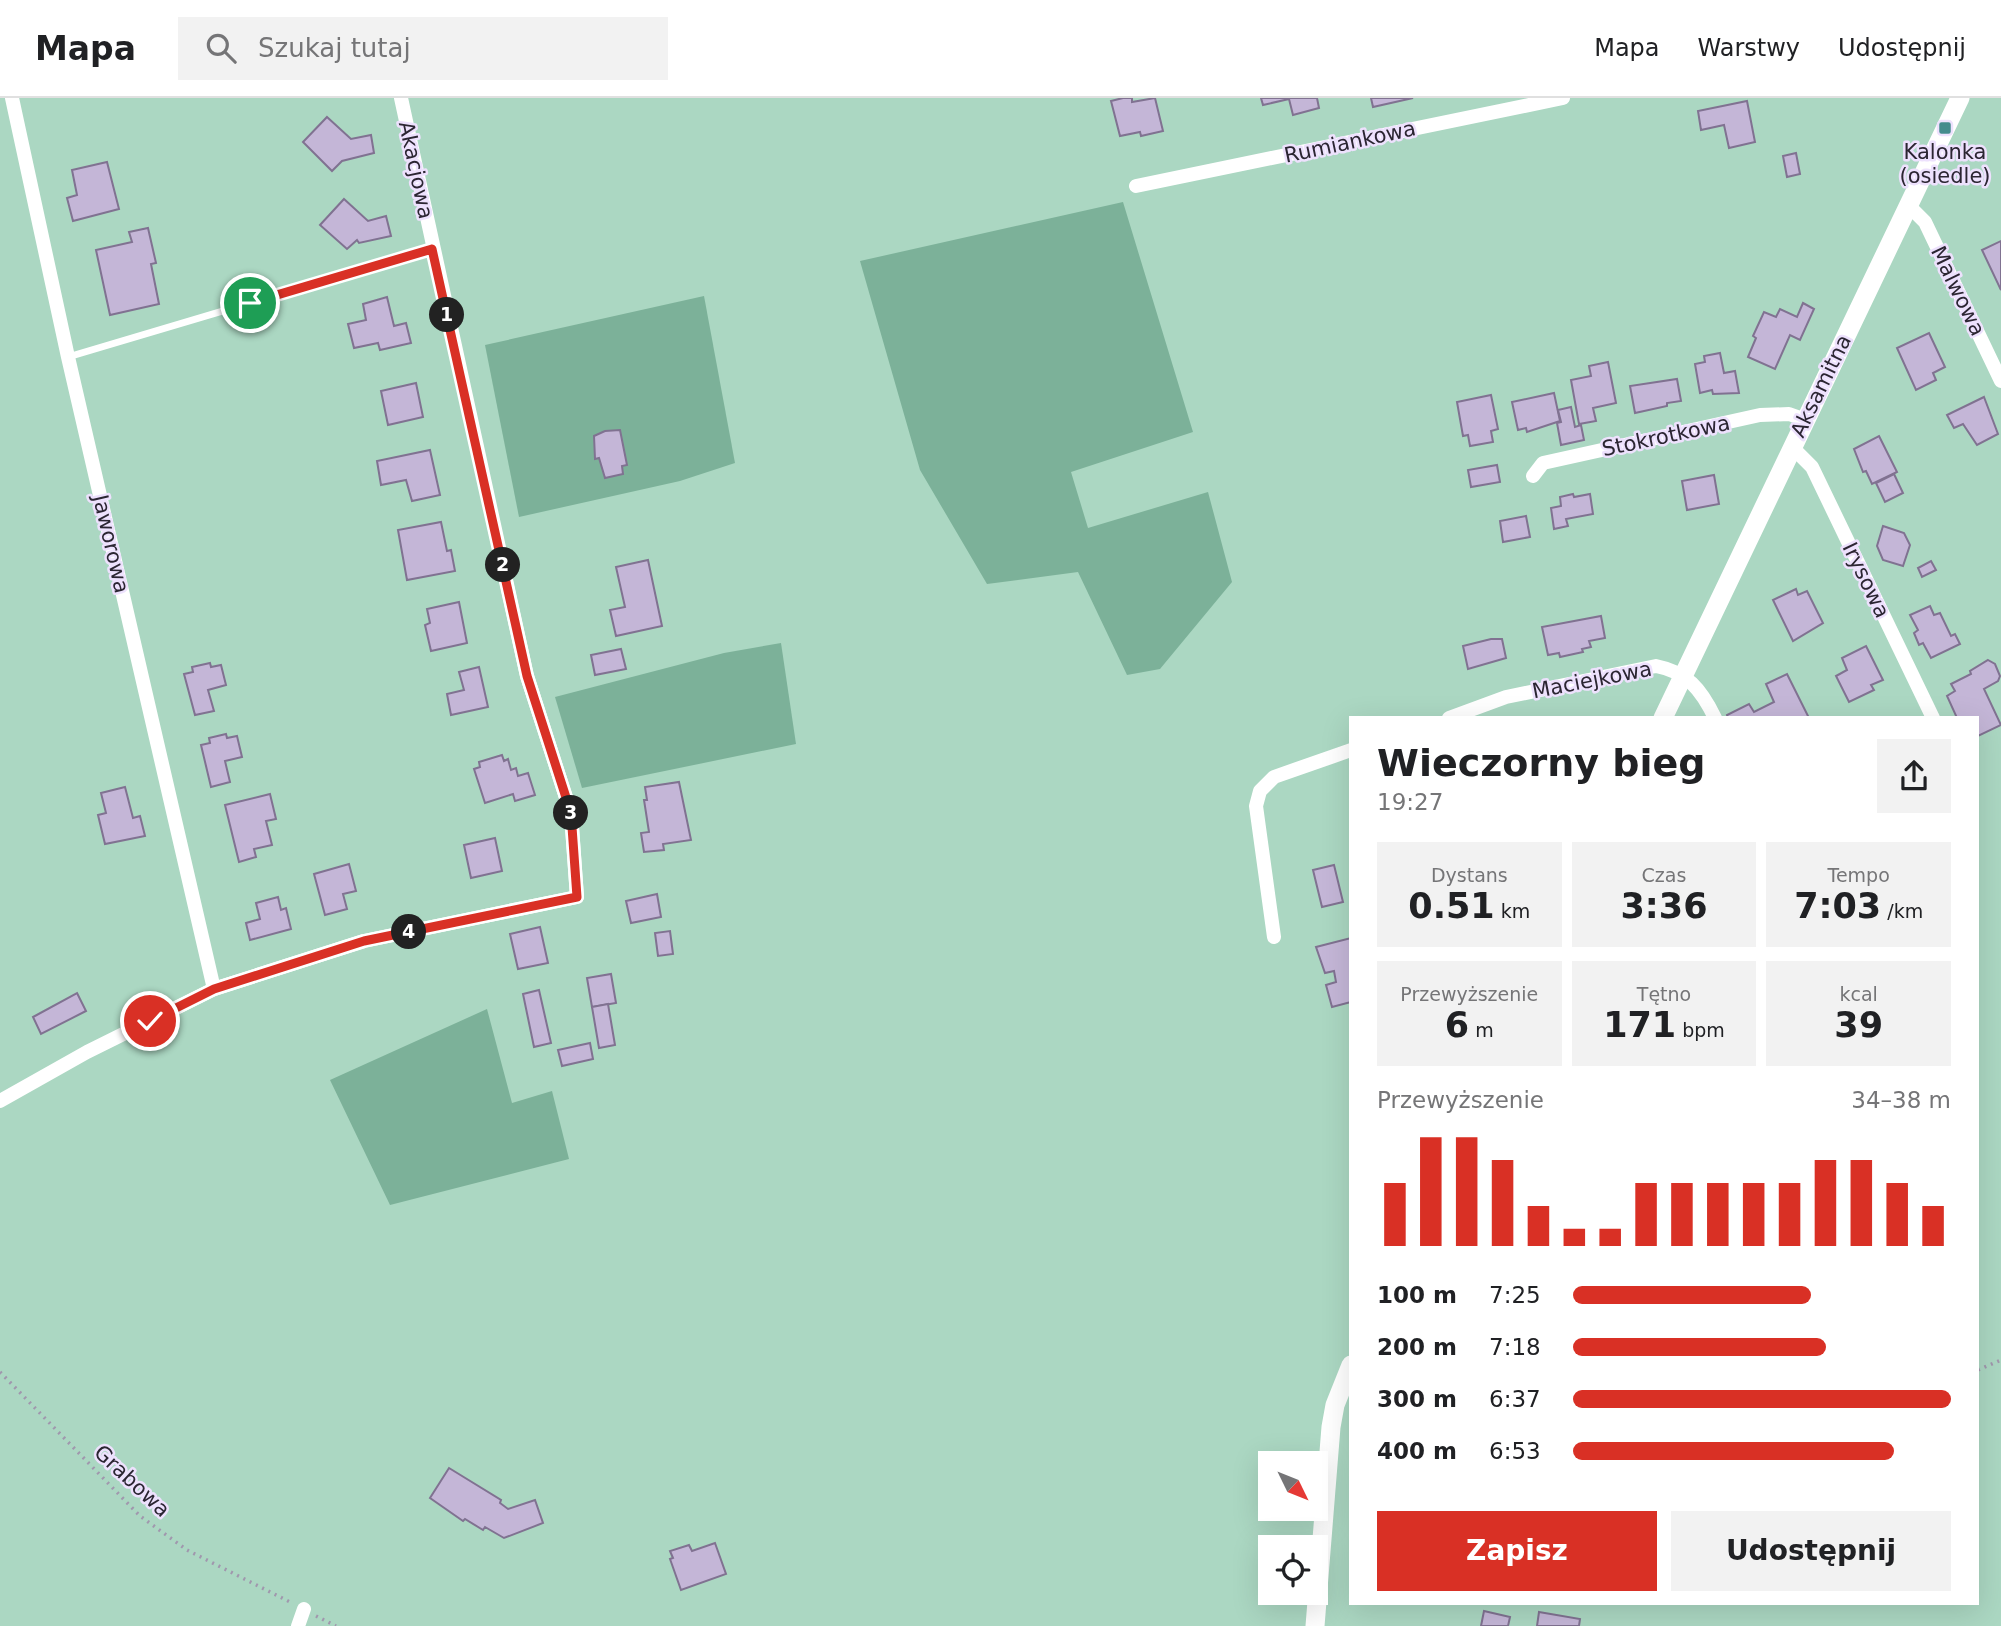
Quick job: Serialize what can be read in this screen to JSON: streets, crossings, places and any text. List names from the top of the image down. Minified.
{"streets":{"street":["Rumiankowa","Akacjowa","Malwowa","Aksamitna","Stokrotkowa","Jaworowa","Irysowa","Maciejkowa"],"path":["Grabowa"]},"crossings":[["Akacjowa","Jaworowa"],["Malwowa","Aksamitna"],["Aksamitna","Stokrotkowa"],["Aksamitna","Irysowa"],["Aksamitna","Maciejkowa"]],"places":{"transit":["Kalonka (osiedle)"]},"north":"bottom right","page":{"header":"Mapa","search":"Szukaj tutaj","nav":["Mapa","Warstwy","Udostępnij"],"pins":["1","2","3","4"],"heading":["Wieczorny bieg","19:27"],"stats":[["Dystans","0.51 km"],["Czas","3:36"],["Tempo","7:03 /km"],["Przewyższenie","6 m"],["Tętno","171 bpm"],["kcal","39"]],"chart":["Przewyższenie","34–38 m"],"list":[{"name":"100 m","note":"7:25"},{"name":"200 m","note":"7:18"},{"name":"300 m","note":"6:37"},{"name":"400 m","note":"6:53"}],"buttons":["Zapisz","Udostępnij"]}}
